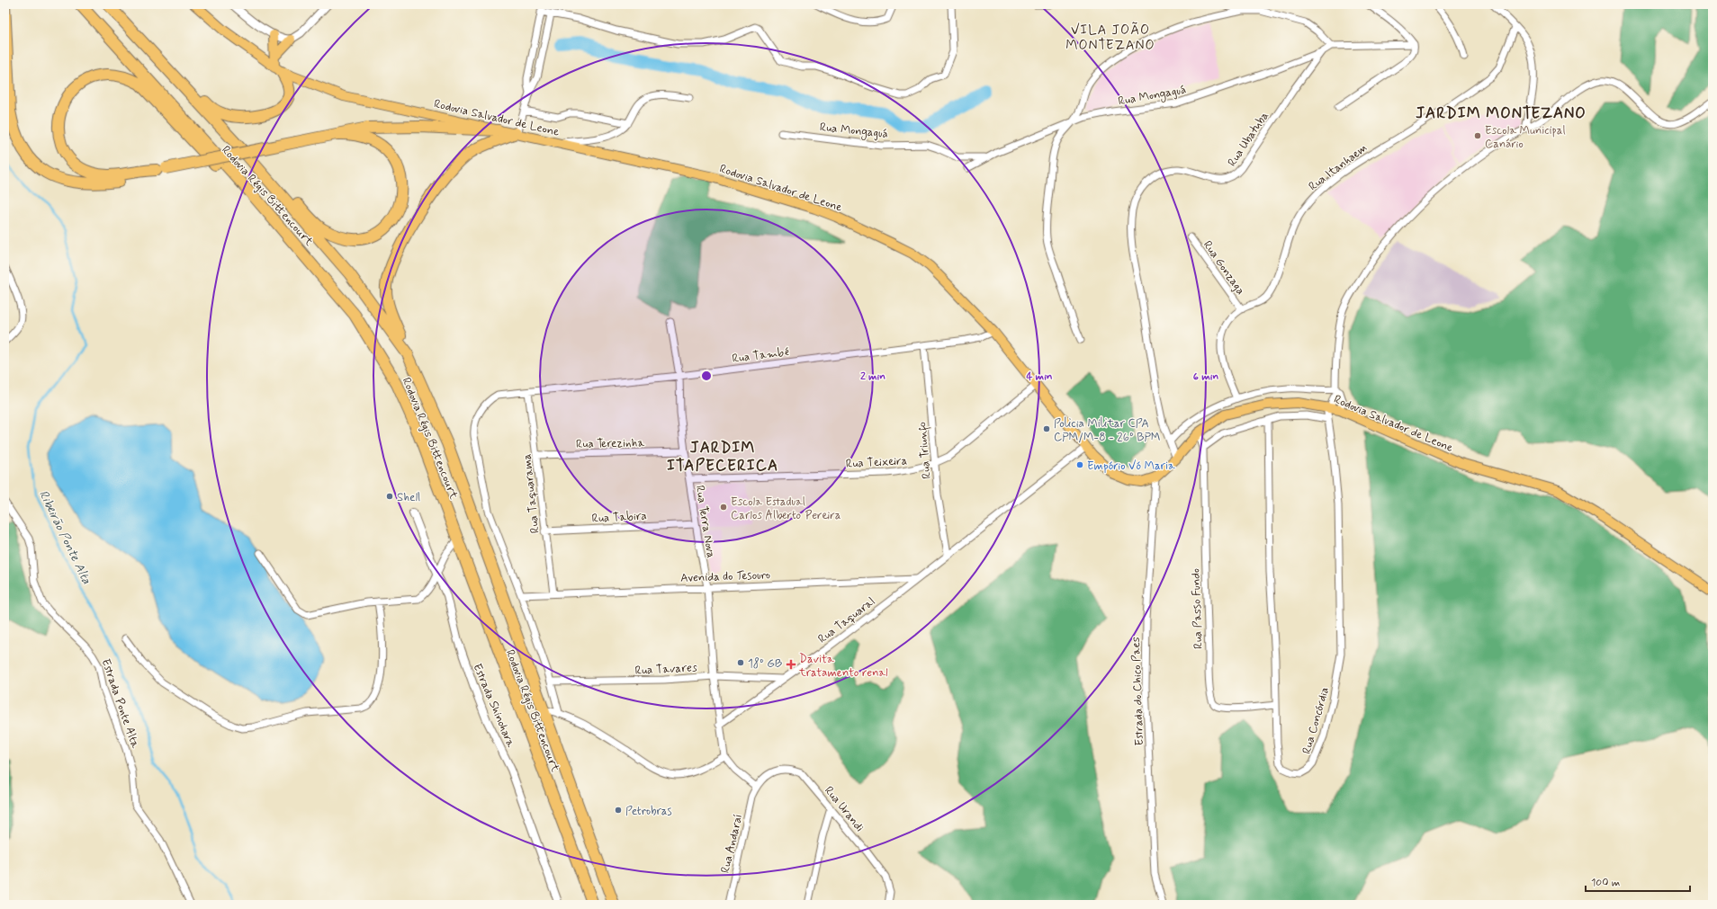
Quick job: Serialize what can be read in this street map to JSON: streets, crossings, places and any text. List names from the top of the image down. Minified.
{"streets":{"highway":["Rodovia Régis Bittencourt"],"main road":["Rodovia Salvador de Leone"],"street":["Rua Mongaguá","Rua Ubatuba","Rua Itanhaem","Rua Gonzaga","Rua També","Rua Terezinha","Rua Triunfo","Rua Teixeira","Rua Taquarama","Rua Tabira","Rua Terra Nova","Avenida do Tesouro","Rua Passo Fundo","Rua Taquaral","Rua Tavares","Estrada do Chico Paes","Estrada Ponte Alta","Estrada Shinohara","Rua Concórdia","Rua Urandi","Rua Andaraí"]},"crossings":[["Rua Mongaguá","Rua Ubatuba"],["Rodovia Salvador de Leone","Rua Ubatuba"],["Rodovia Salvador de Leone","Rua També"],["Rodovia Salvador de Leone","Rua Teixeira"],["Rodovia Salvador de Leone","Rua Passo Fundo"],["Rodovia Salvador de Leone","Rua Taquaral"],["Rodovia Salvador de Leone","Estrada do Chico Paes"],["Rodovia Salvador de Leone","Rua Concórdia"],["Rua Itanhaem","Rua Gonzaga"],["Rua També","Rua Triunfo"],["Rua També","Rua Taquarama"],["Rua També","Rua Terra Nova"],["Rua També","Avenida do Tesouro"],["Rua També","Rua Tavares"],["Rua Terezinha","Rua Taquarama"],["Rua Terezinha","Rua Terra Nova"],["Rua Triunfo","Rua Teixeira"],["Rua Triunfo","Rua Taquaral"],["Rua Teixeira","Rua Terra Nova"],["Rua Taquarama","Rua Tabira"],["Rua Taquarama","Avenida do Tesouro"],["Rua Tabira","Rua Terra Nova"],["Rua Terra Nova","Avenida do Tesouro"],["Rua Terra Nova","Rua Taquaral"],["Rua Terra Nova","Rua Tavares"],["Avenida do Tesouro","Rua Taquaral"],["Rua Passo Fundo","Rua Concórdia"],["Rua Taquaral","Rua Tavares"],["Rua Urandi","Rua Andaraí"]],"districts":["VILA JOÃO MONTEZANO","JARDIM MONTEZANO","JARDIM ITAPECERICA"],"water":["Ribeirão Ponte Alta"],"places":{"other":["Escola Municipal Canário","Policia Militar CPA CPM/M-8 - 26º BPM","Empório Vó Maria","Shell","Escola Estadual Carlos Alberto Pereira","18º GB","Petrobras"],"health":["Davita tratamento renal"]},"scale_bar":"100 m","rings":["2 min","4 min","6 min"]}
